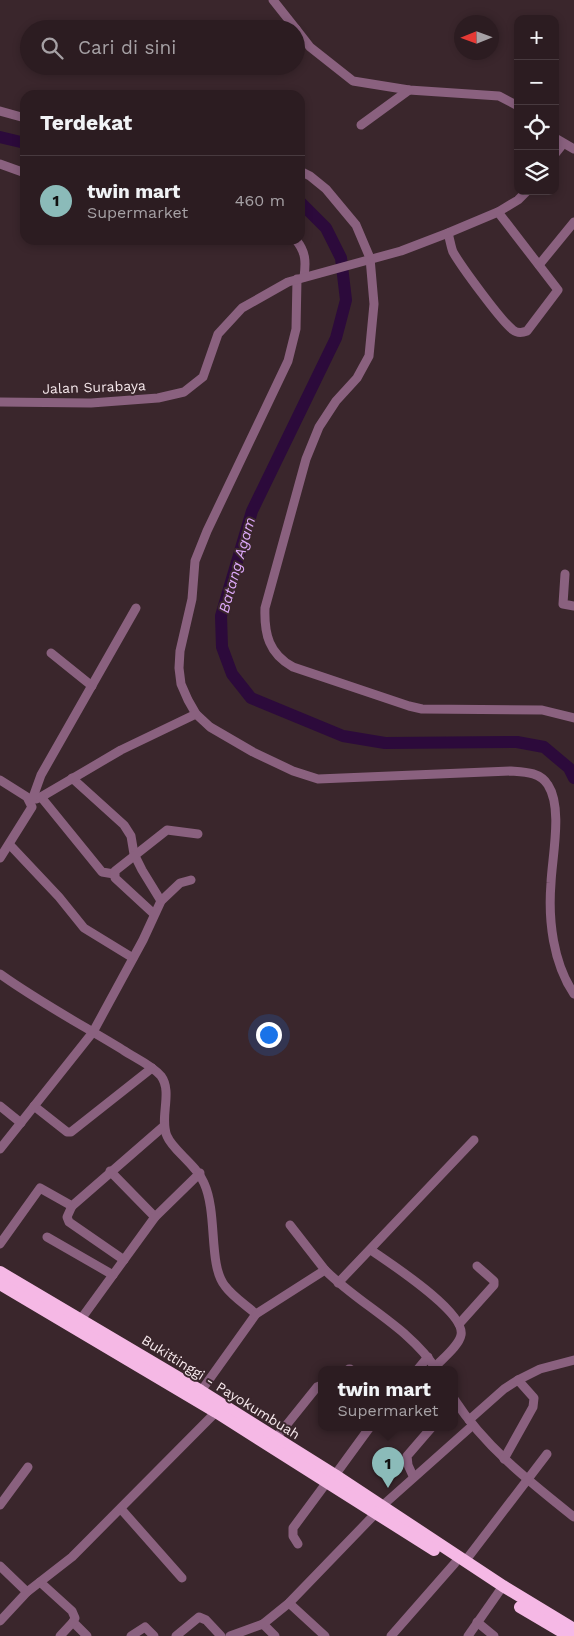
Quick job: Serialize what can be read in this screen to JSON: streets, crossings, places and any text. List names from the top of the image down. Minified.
{"streets":{"highway":["Bukittinggi - Payokumbuah"],"street":["Jalan Surabaya"]},"water":["Batang Agam"],"north":"left","page":{"map_buttons":["+","−"],"search":"Cari di sini","heading":"Terdekat","list":[{"mark":"1","name":"twin mart","note":"Supermarket","value":"460 m"}],"popup":["twin mart","Supermarket"],"pins":"1"}}
